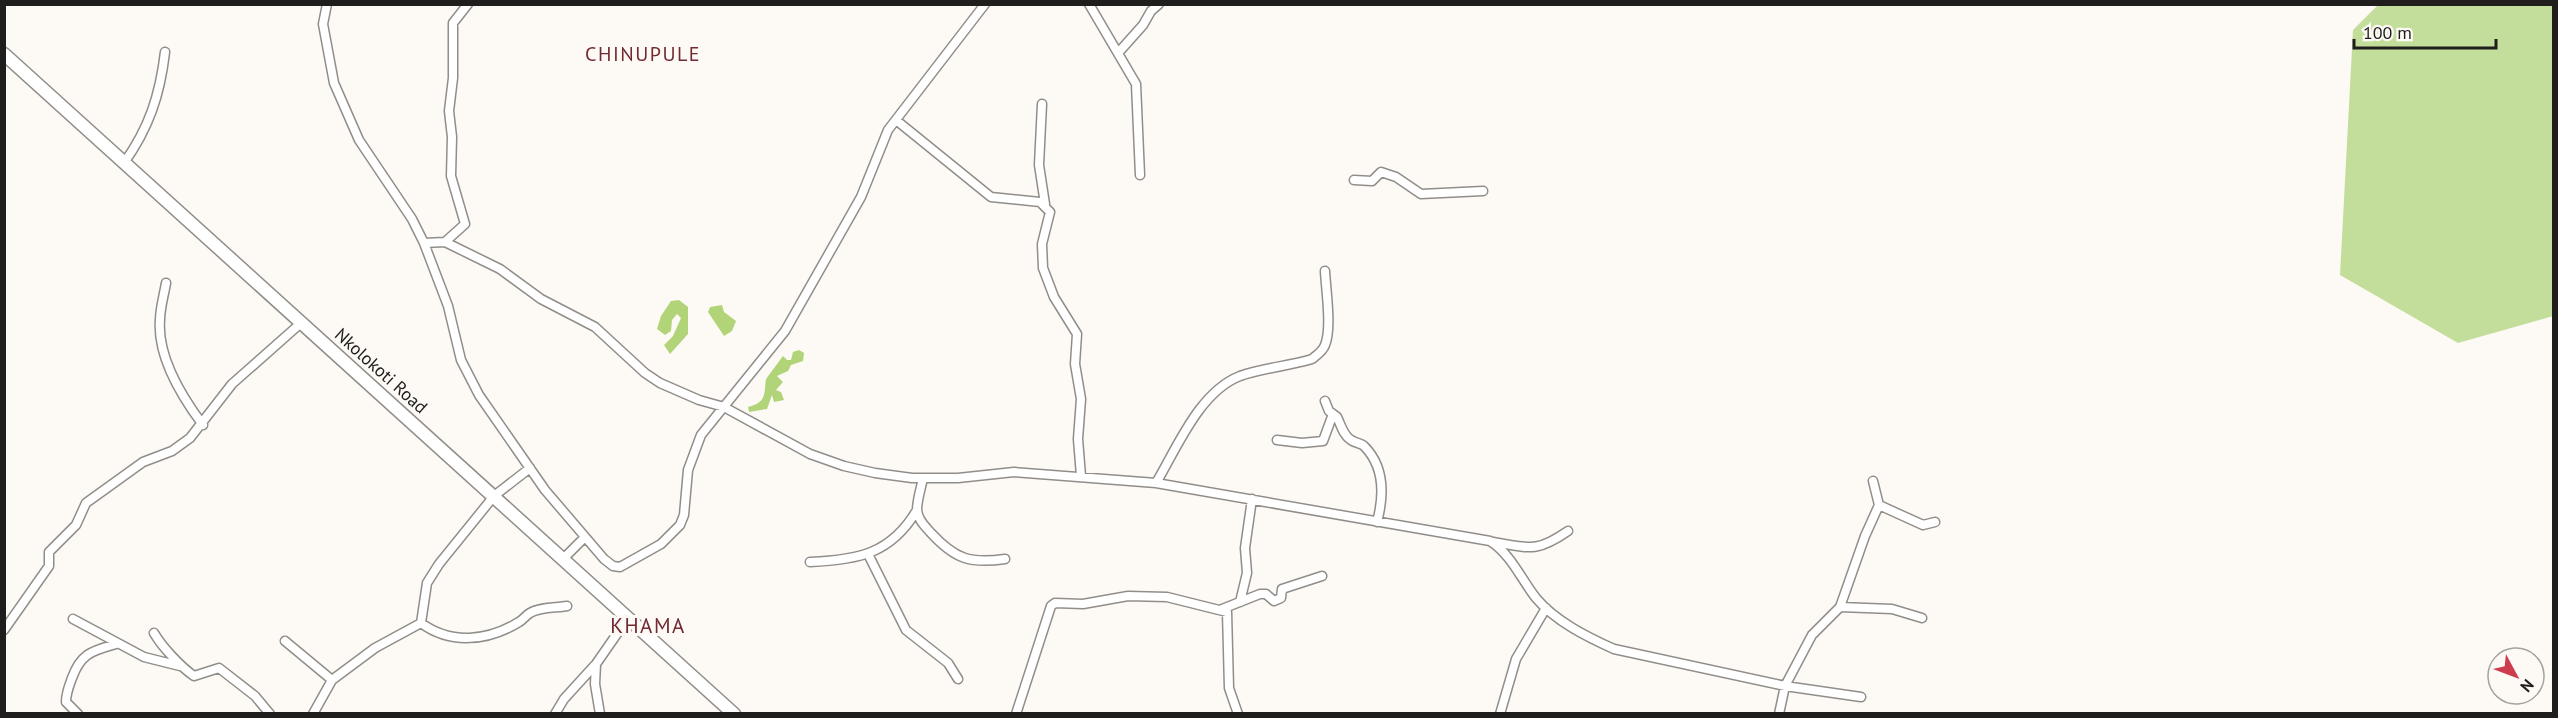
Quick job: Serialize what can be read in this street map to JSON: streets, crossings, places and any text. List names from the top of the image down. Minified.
{"streets":{"main road":["Nkolokoti Road"]},"districts":["CHINUPULE","KHAMA"],"scale_bar":"100 m","north":"bottom right"}
